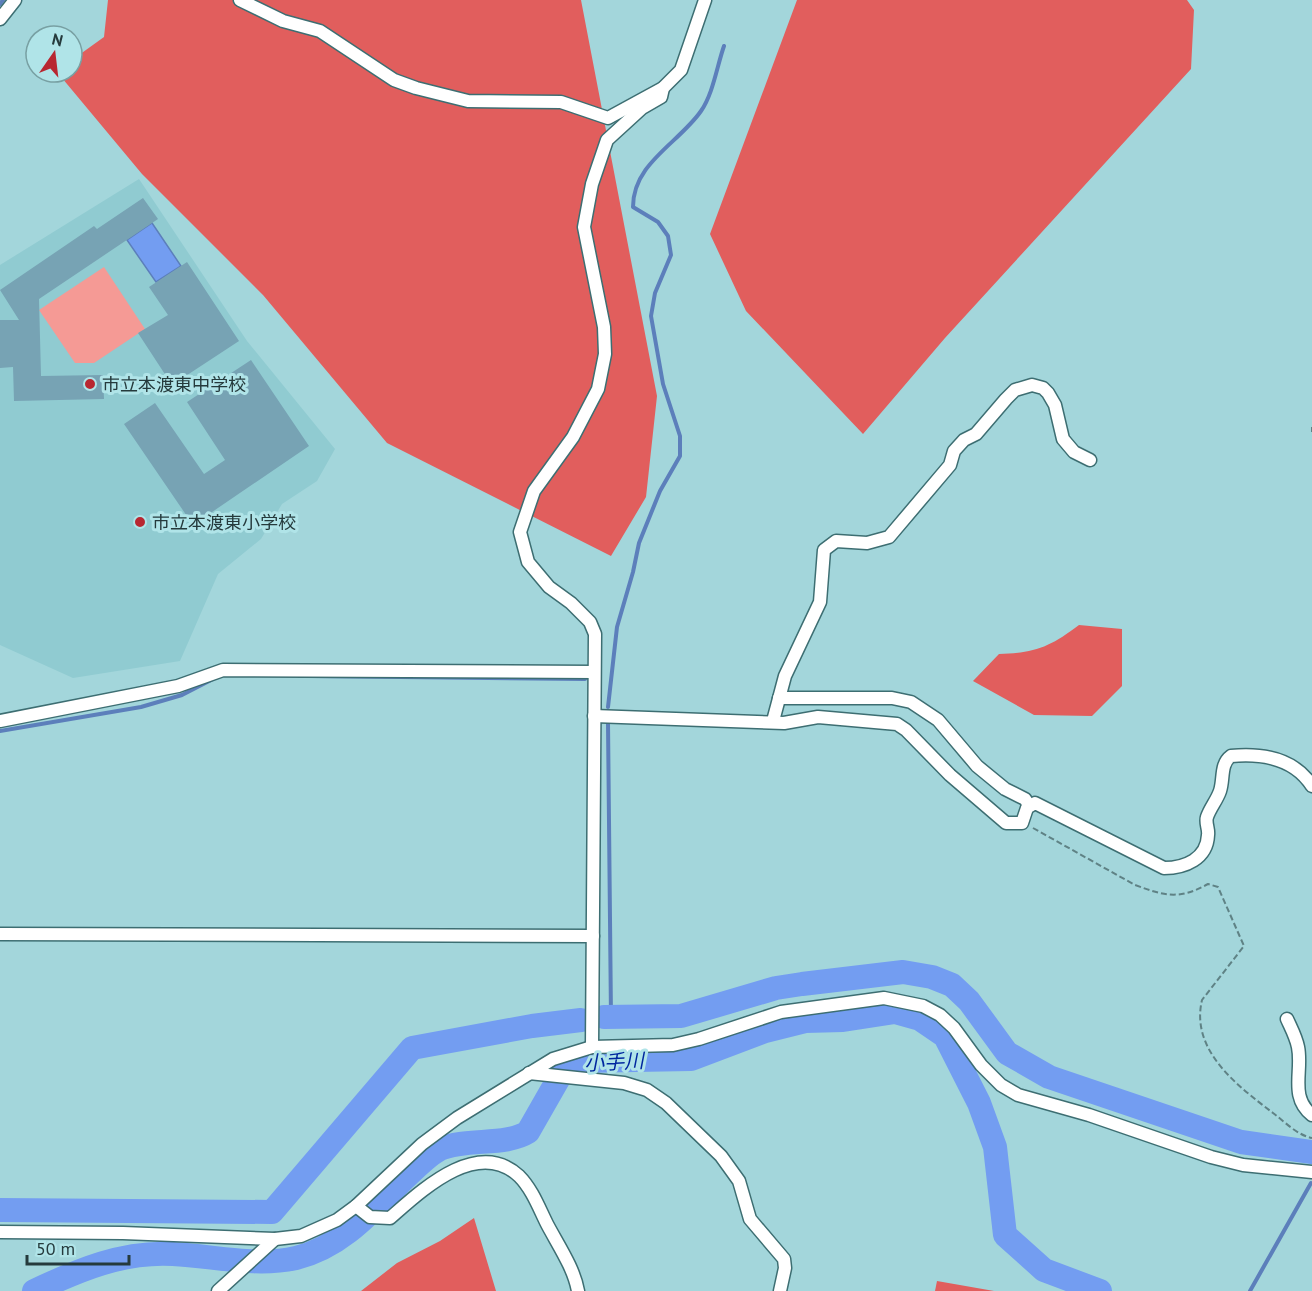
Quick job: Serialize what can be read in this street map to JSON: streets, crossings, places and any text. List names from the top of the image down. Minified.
{"water":["小手川"],"places":["市立本渡東中学校","市立本渡東小学校"],"scale_bar":"50 m","north":"top"}
